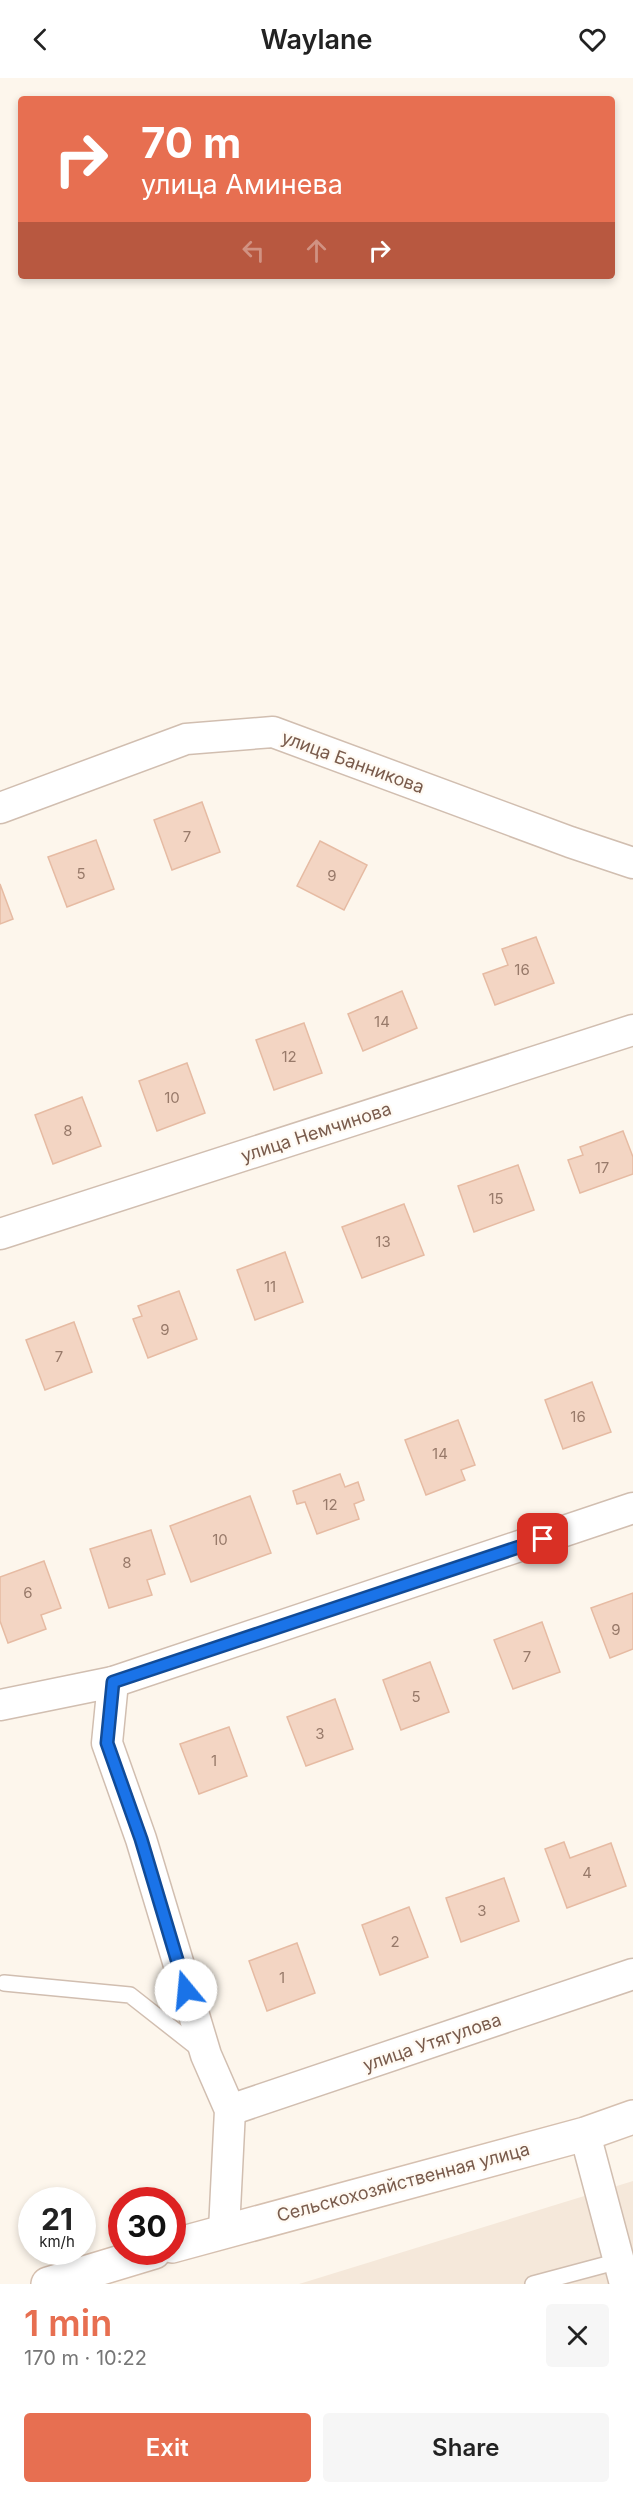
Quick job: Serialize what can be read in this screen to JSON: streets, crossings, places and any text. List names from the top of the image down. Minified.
{"streets":{"main road":["Сельскохозяйственная улица"],"street":["улица Банникова","улица Немчинова","улица Утягулова"]},"house_numbers":["7","5","9","16","14","12","10","8","17","15","13","11","9","7","16","14","12","10","8","6","9","7","5","3","1","4","3","2","1"],"page":{"header":"Waylane","turn":["70 m","улица Аминева"],"speed":"21 km/h","limit":"30","heading":["1 min","170 m · 10:22"],"buttons":["Exit","Share"]}}
